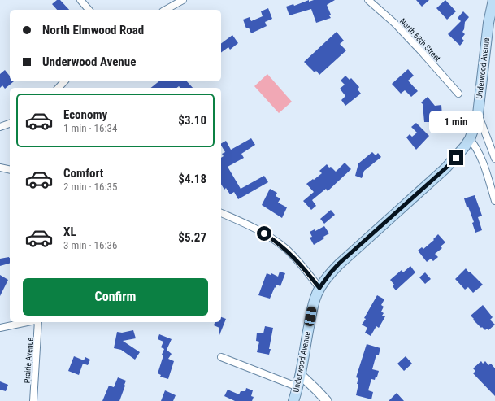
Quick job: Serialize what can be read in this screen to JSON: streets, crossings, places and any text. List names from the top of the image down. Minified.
{"streets":{"main road":["Underwood Avenue"],"street":["North 68th Street","Prairie Avenue"]},"page":{"banner":["North Elmwood Road","Underwood Avenue"],"list":[{"name":"Economy","note":"1 min · 16:34","value":"$3.10"},{"name":"Comfort","note":"2 min · 16:35","value":"$4.18"},{"name":"XL","note":"3 min · 16:36","value":"$5.27"}],"bubble":"1 min","buttons":"Confirm"}}
